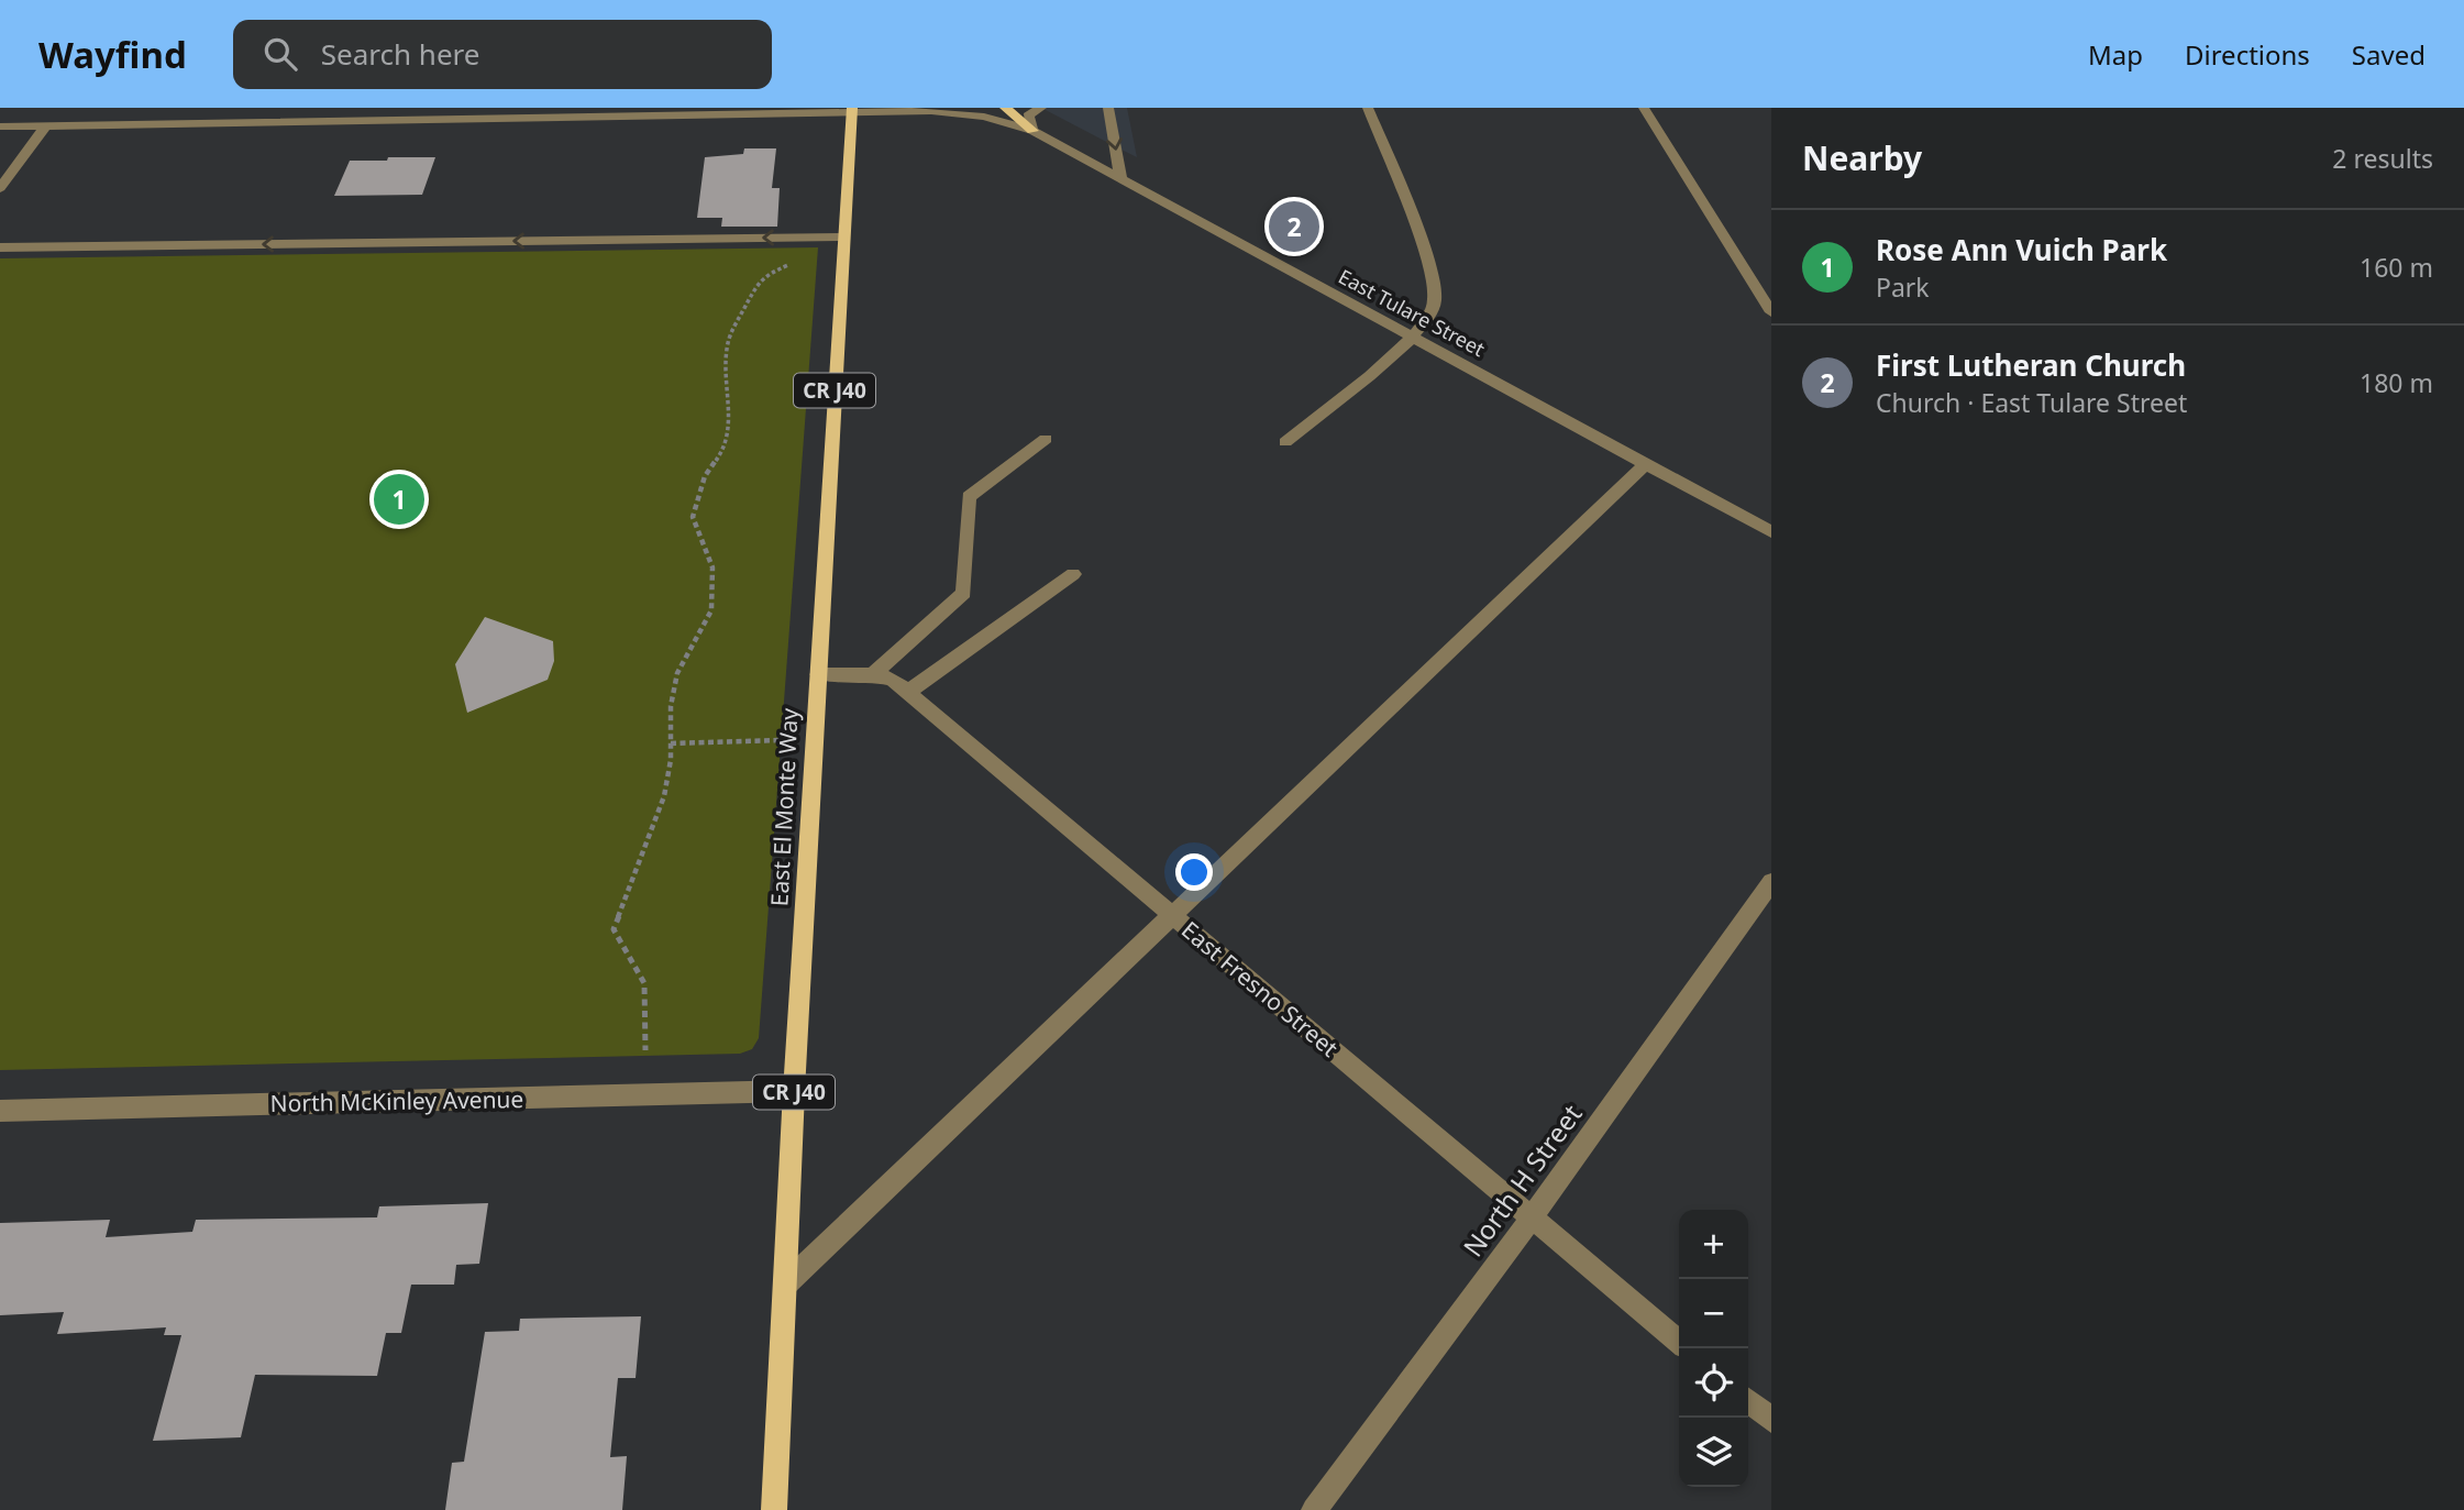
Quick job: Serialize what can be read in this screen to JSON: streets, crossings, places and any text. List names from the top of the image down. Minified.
{"streets":{"main road":["CR J40","East El Monte Way"],"street":["East Tulare Street","East Fresno Street","North McKinley Avenue","North H Street"]},"crossings":[["East Tulare Street","East El Monte Way"],["East El Monte Way","East Fresno Street"],["East El Monte Way","North McKinley Avenue"],["East Fresno Street","North H Street"]],"page":{"header":"Wayfind","search":"Search here","nav":["Map","Directions","Saved"],"heading":["Nearby","2 results"],"pins":["2","1"],"list":[{"mark":"1","name":"Rose Ann Vuich Park","note":"Park","value":"160 m"},{"mark":"2","name":"First Lutheran Church","note":"Church · East Tulare Street","value":"180 m"}],"map_buttons":["+","−"]}}
